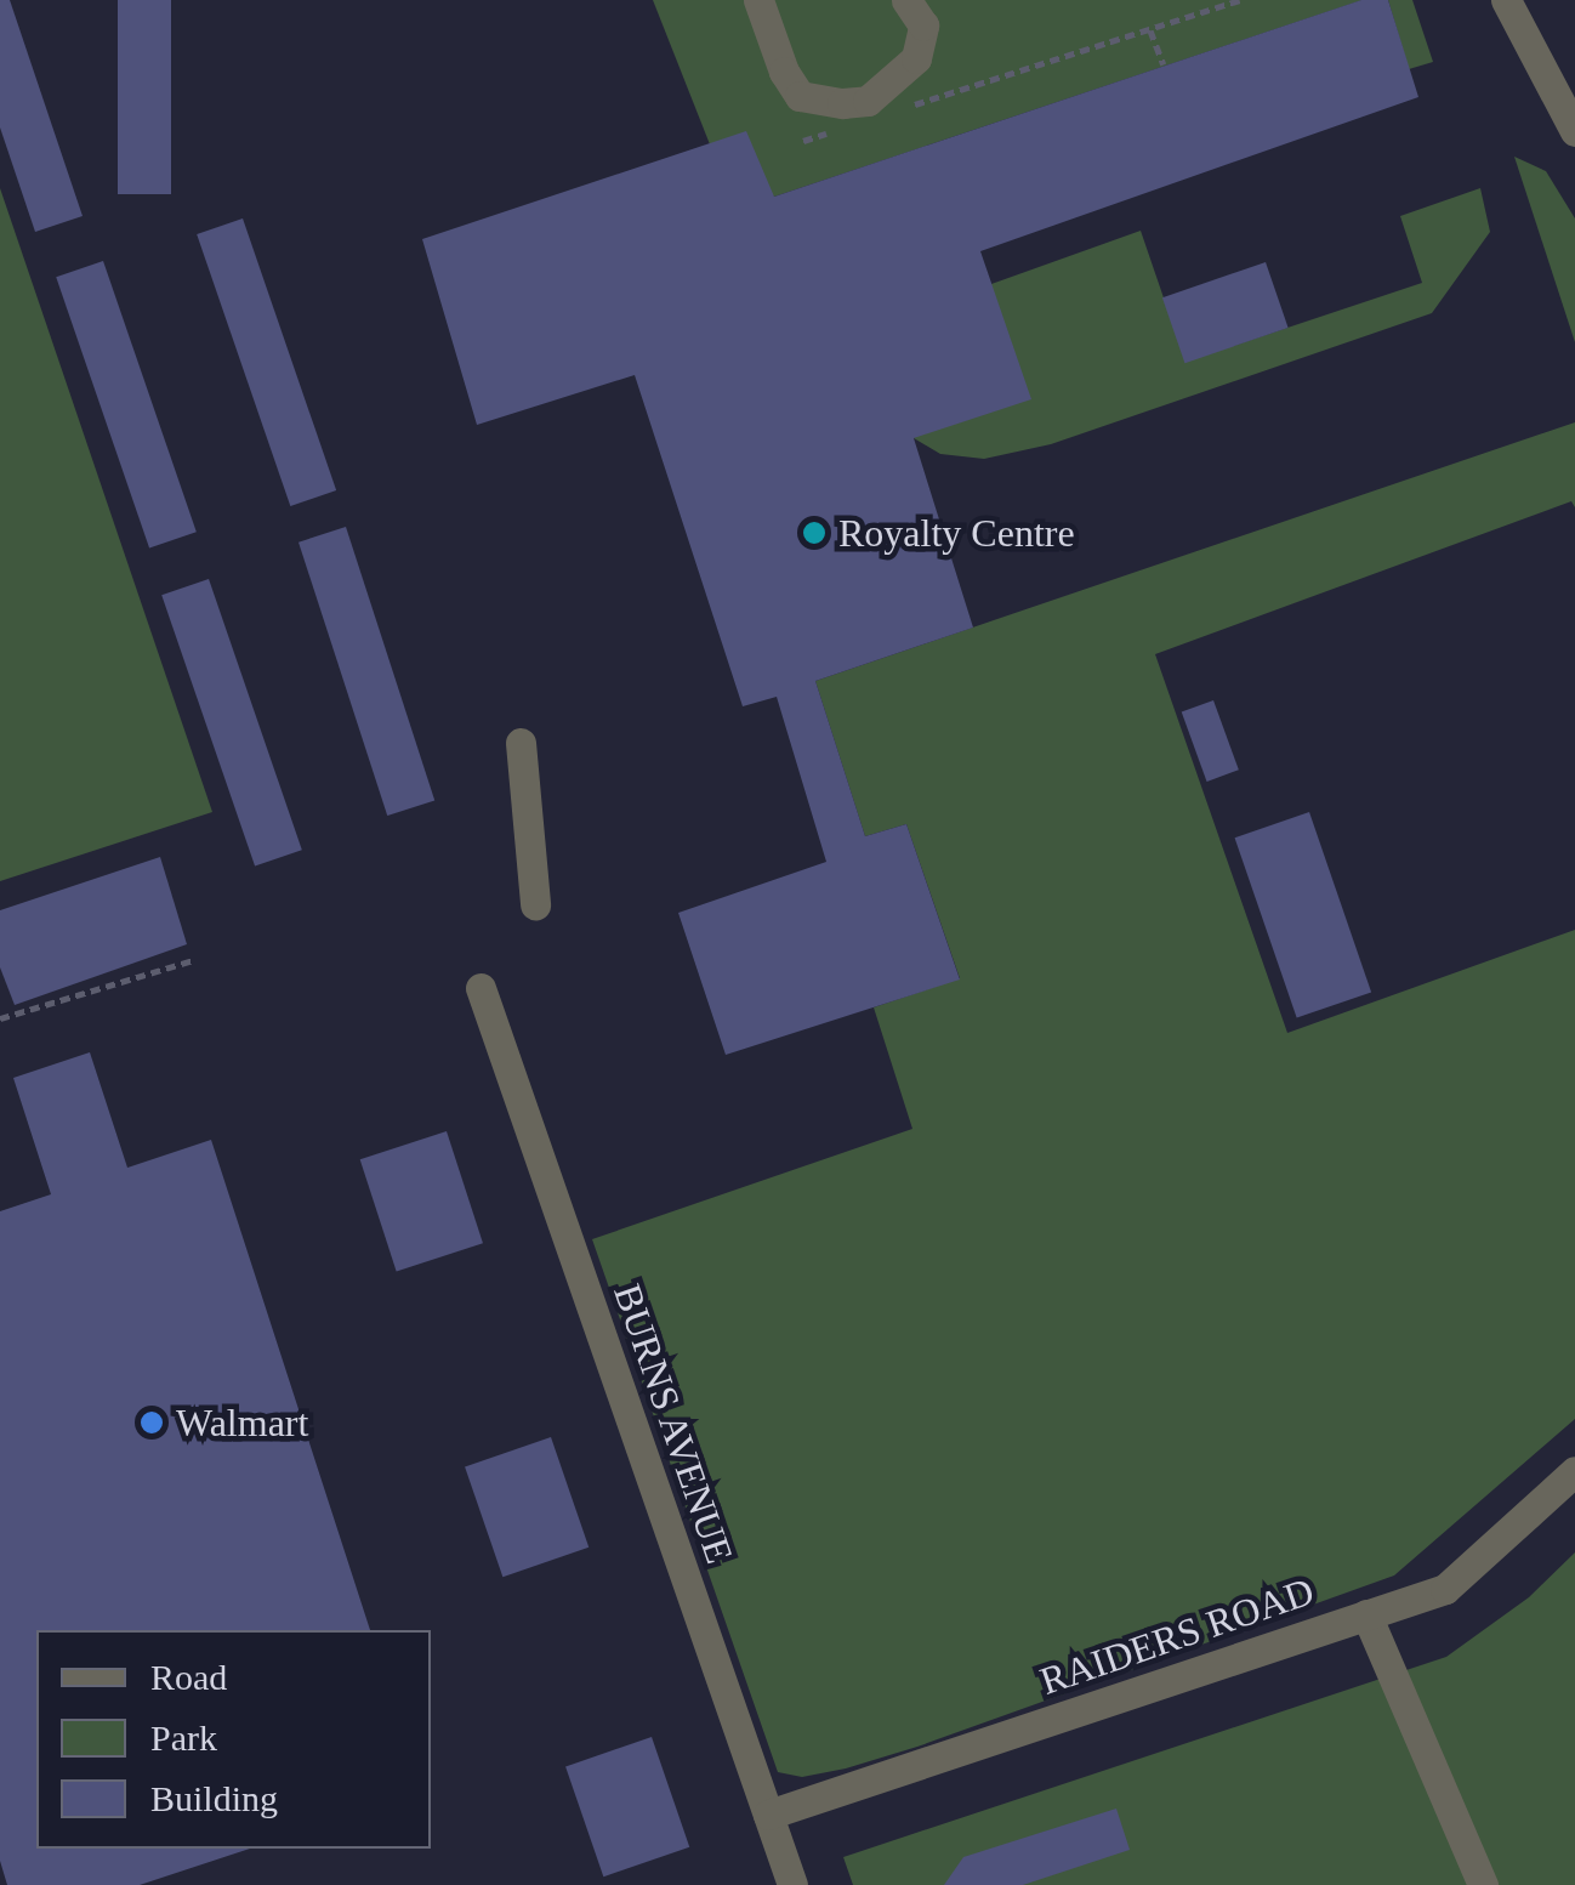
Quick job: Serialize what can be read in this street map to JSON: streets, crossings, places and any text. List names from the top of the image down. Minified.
{"streets":{"street":["BURNS AVENUE","RAIDERS ROAD"]},"crossings":[["BURNS AVENUE","RAIDERS ROAD"]],"places":["Royalty Centre","Walmart"],"legend":["Road","Park","Building"]}
